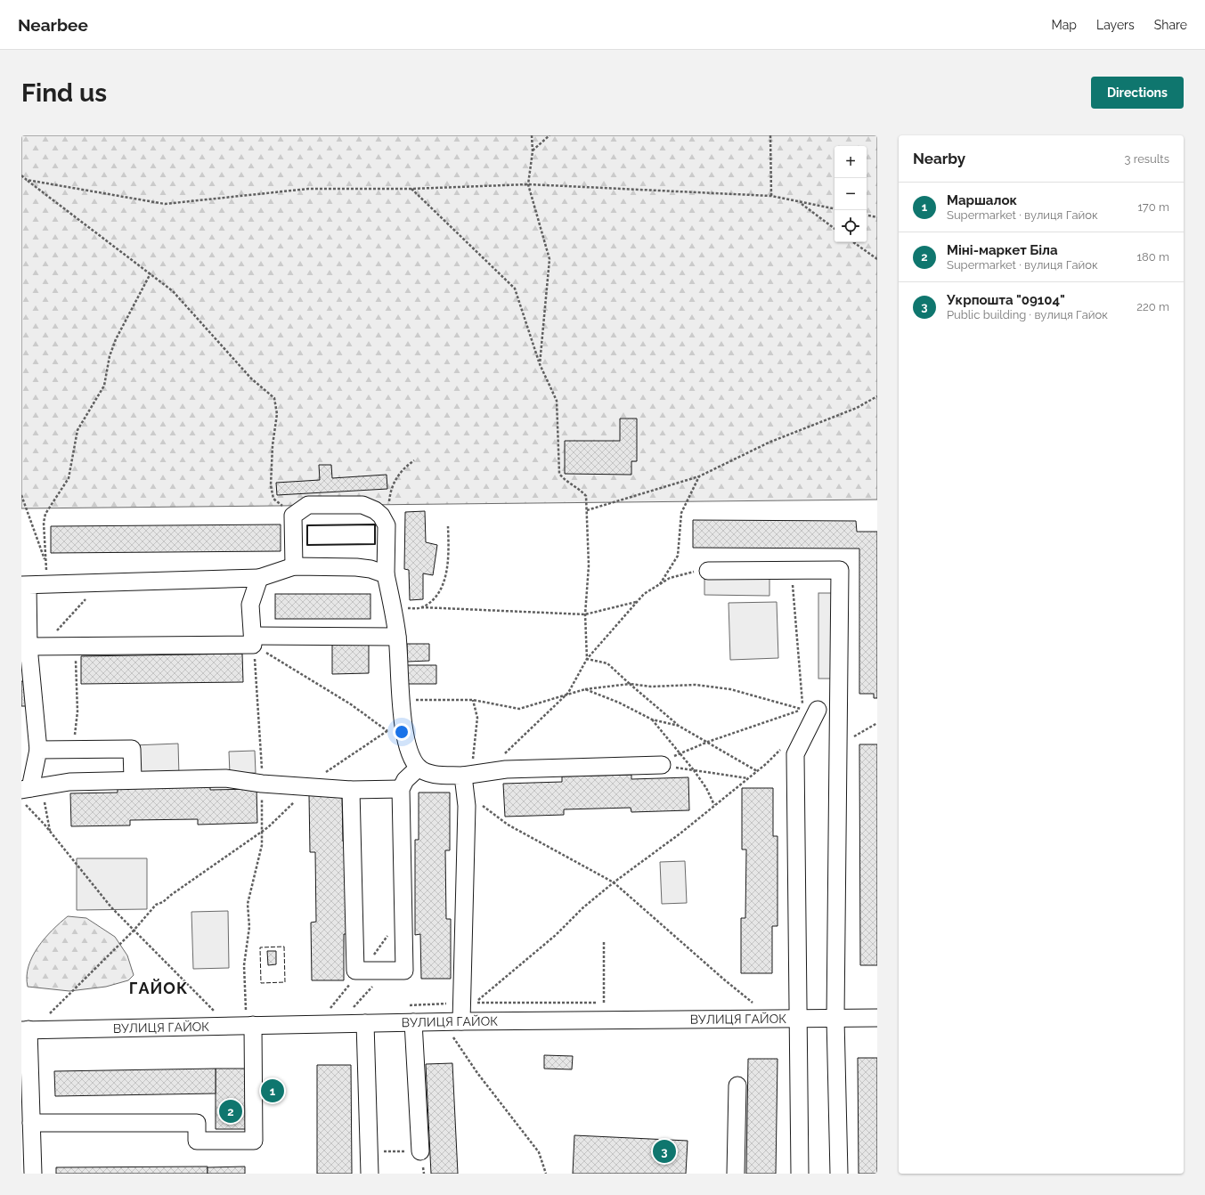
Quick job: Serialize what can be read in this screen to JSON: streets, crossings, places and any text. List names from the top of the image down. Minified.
{"streets":{"street":["ВУЛИЦЯ ГАЙОК"]},"districts":["ГАЙОК"],"page":{"header":"Nearbee","nav":["Map","Layers","Share"],"buttons":"Directions","title":"Find us","heading":["Nearby","3 results"],"map_buttons":["+","−"],"list":[{"mark":"1","name":"Маршалок","note":"Supermarket · вулиця Гайок","value":"170 m"},{"mark":"2","name":"Міні-маркет Біла","note":"Supermarket · вулиця Гайок","value":"180 m"},{"mark":"3","name":"Укрпошта \"09104\"","note":"Public building · вулиця Гайок","value":"220 m"}],"pins":["1","2","3"]}}
